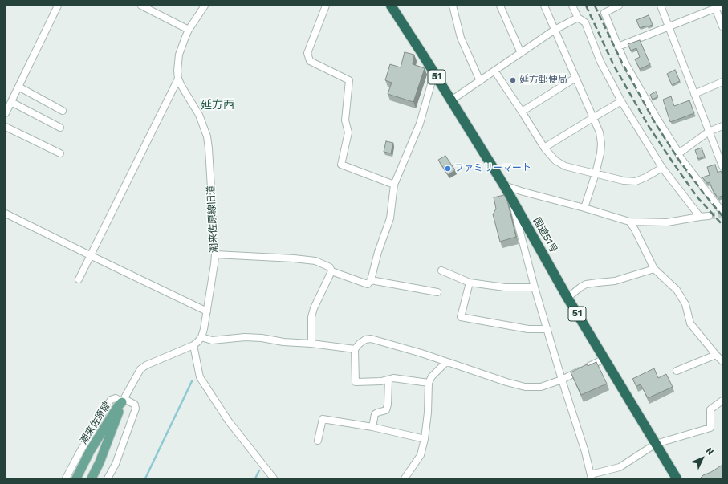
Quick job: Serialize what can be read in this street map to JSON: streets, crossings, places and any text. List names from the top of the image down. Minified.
{"streets":{"highway":["51","国道51号"],"main road":["潮来佐原線"],"street":["潮来佐原線旧道"]},"districts":["延方西"],"places":["延方郵便局","ファミリーマート"],"north":"top right"}
